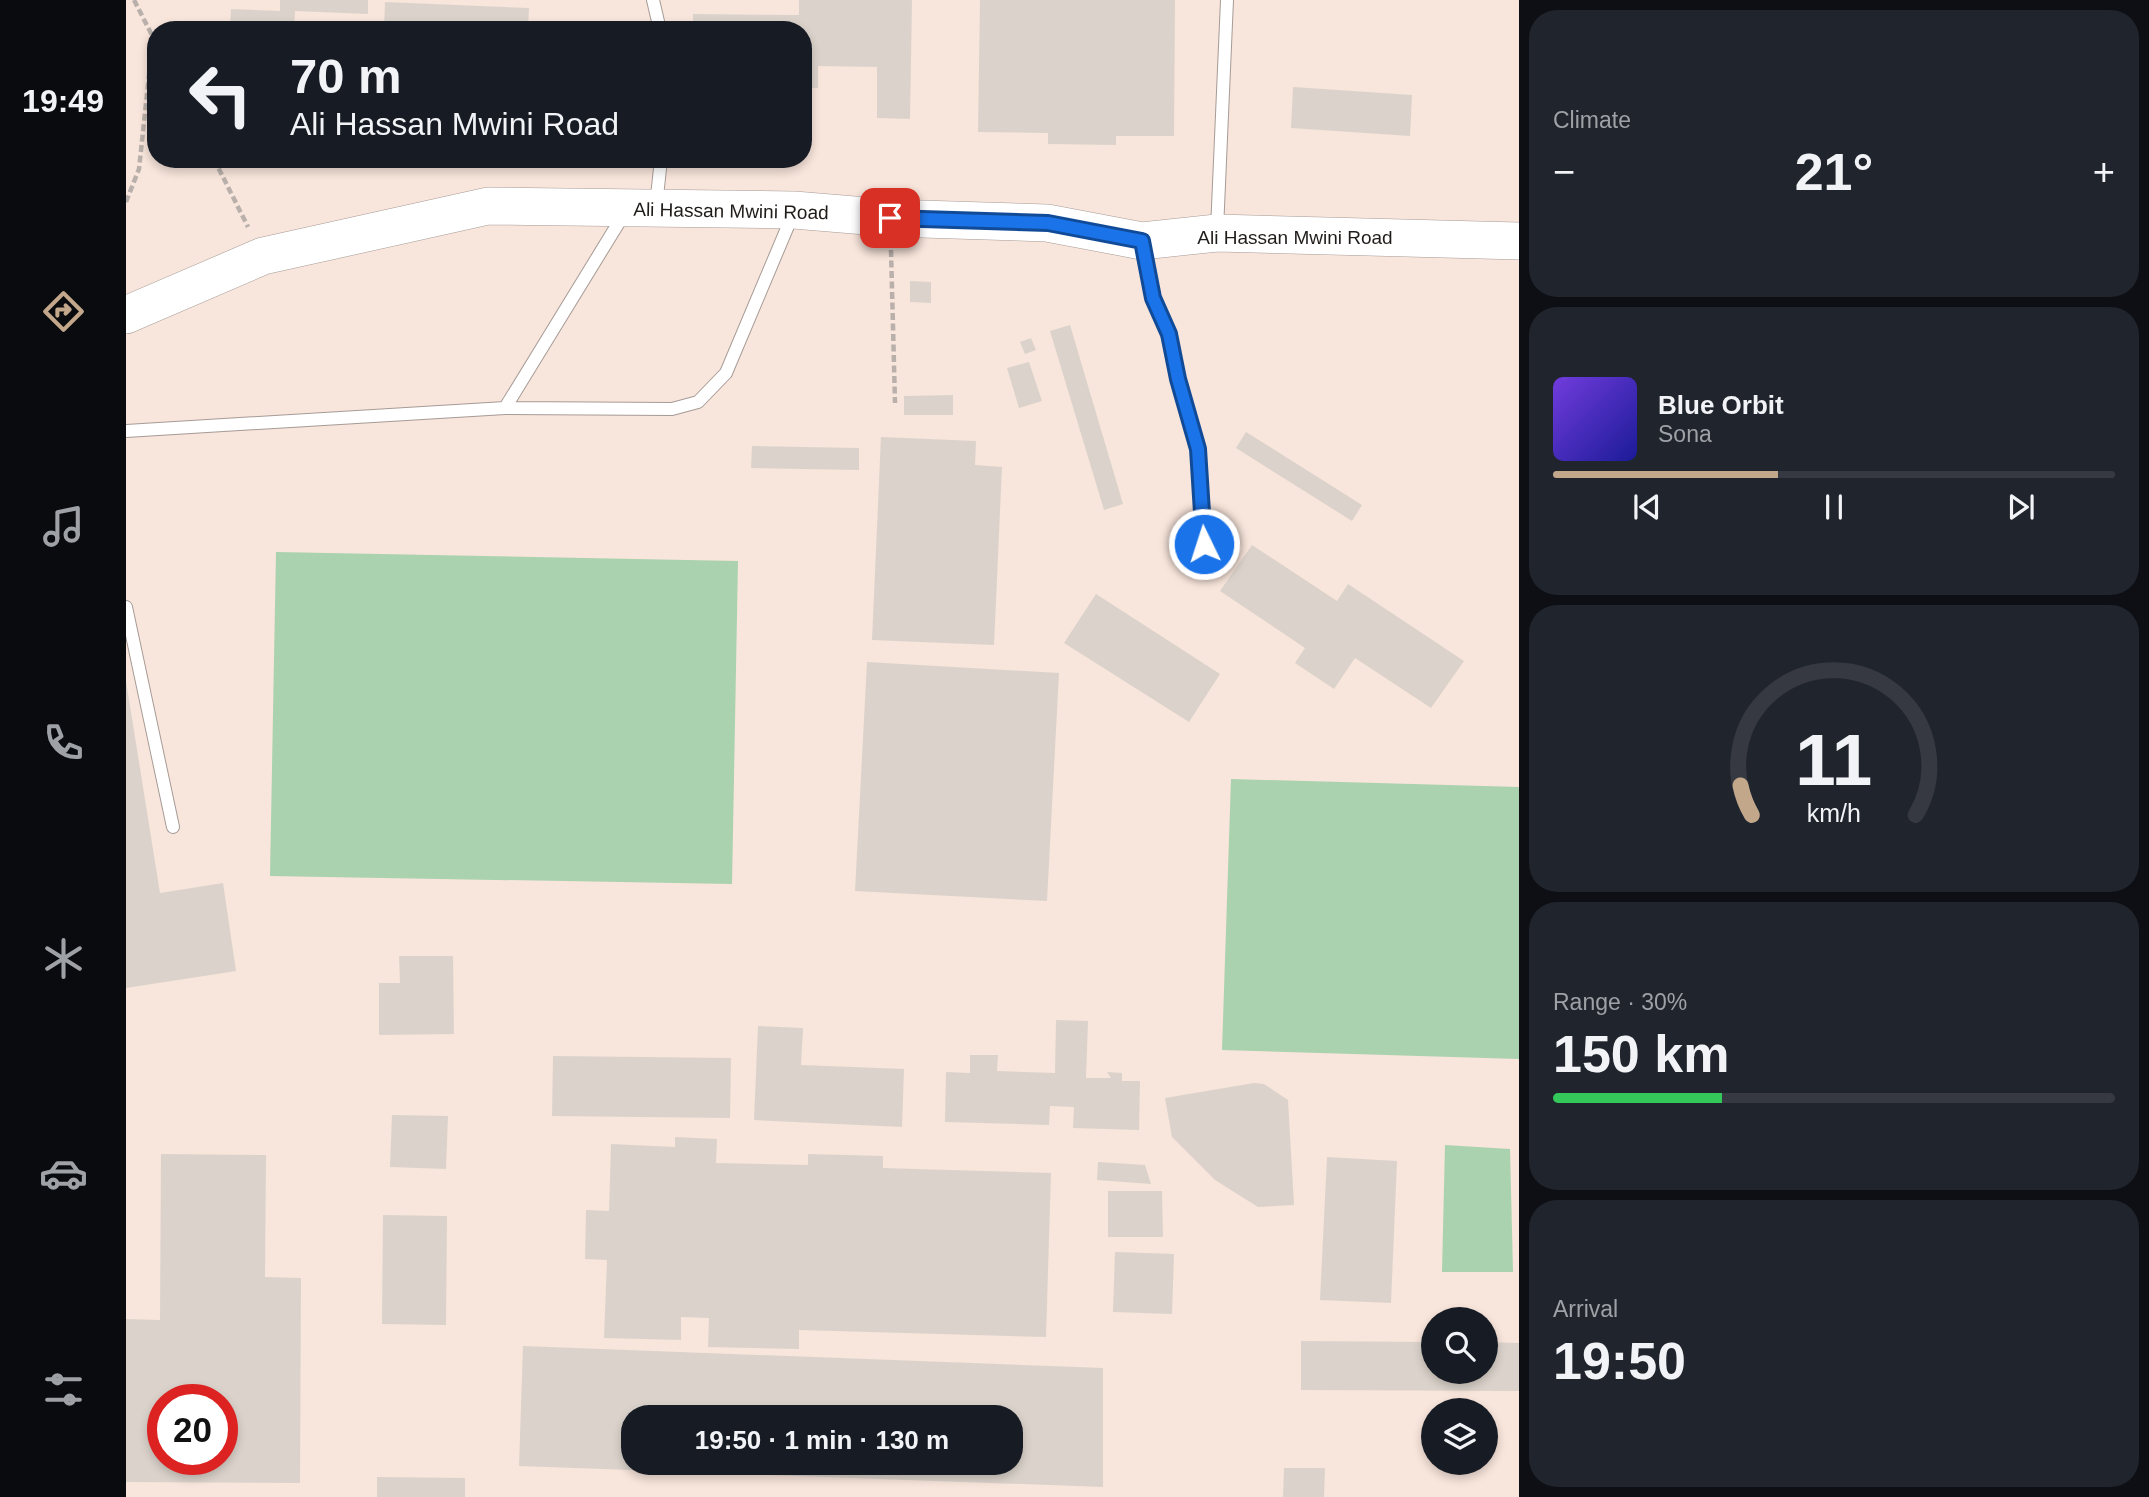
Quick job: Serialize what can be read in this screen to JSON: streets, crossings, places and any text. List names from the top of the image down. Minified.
{"streets":{"main road":["Ali Hassan Mwini Road"]},"page":{"tabs":"19:49","tile":["Climate",["Range · 30%","150 km"],["Arrival","19:50"]],"turn":["70 m","Ali Hassan Mwini Road"],"heat":["−","21°","+"],"song":["Blue Orbit","Sona"],"limit":"20","trip":"19:50 · 1 min · 130 m","gauge":["11","km/h"]}}
